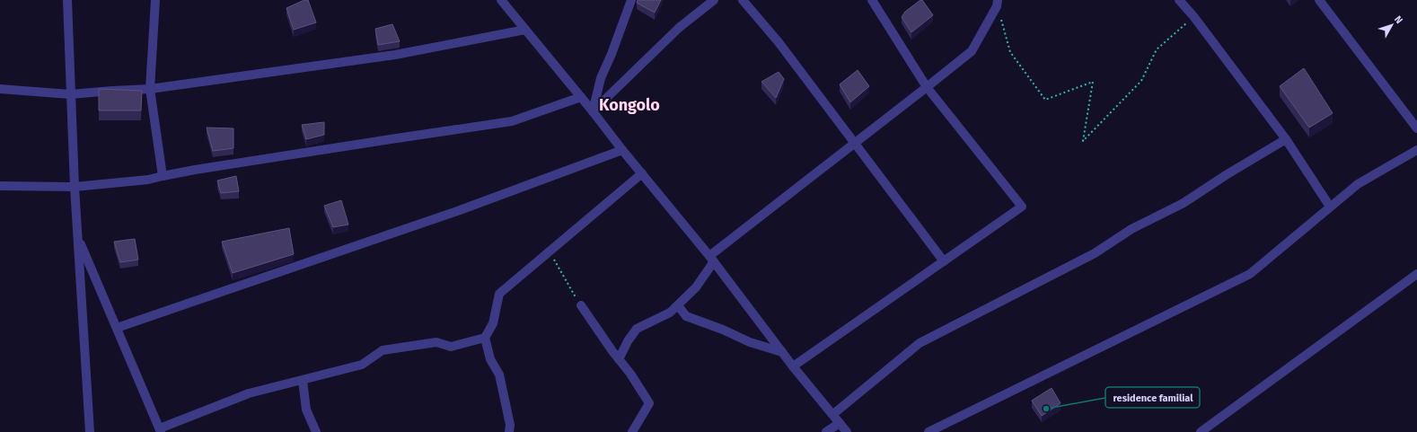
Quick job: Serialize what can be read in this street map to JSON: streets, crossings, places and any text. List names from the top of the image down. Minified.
{"districts":["Kongolo"],"places":["residence familial"],"north":"top right"}
